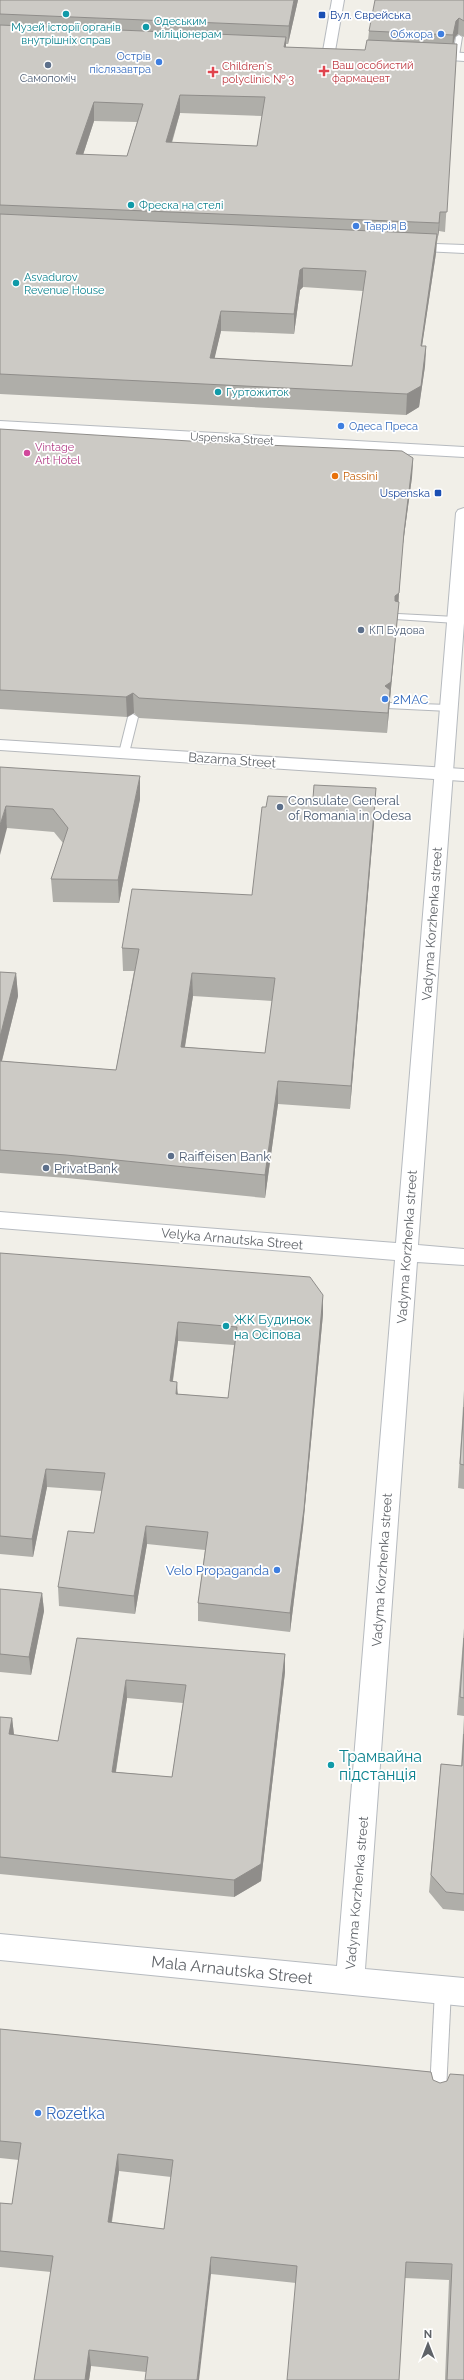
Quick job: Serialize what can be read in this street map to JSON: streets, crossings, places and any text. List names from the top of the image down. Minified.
{"streets":{"main road":["Uspenska Street","Bazarna Street","Vadyma Korzhenka street","Velyka Arnautska Street","Mala Arnautska Street"]},"crossings":[["Bazarna Street","Vadyma Korzhenka street"],["Vadyma Korzhenka street","Velyka Arnautska Street"],["Vadyma Korzhenka street","Mala Arnautska Street"]],"places":{"other":["Музей історії органів внутрішніх справ","Одеським міліціонерам","Обжора","Острів післязавтра","Самопоміч","Фреска на стелі","Таврія В","Asvadurov Revenue House","Гуртожиток","Одеса Преса","Vintage Art Hotel","Passini","КП Будова","2MAC","Consulate General of Romania in Odesa","Raiffeisen Bank","PrivatBank","ЖК Будинок на Осіпова","Velo Propaganda","Трамвайна підстанція","Rozetka"],"transit":["Вул. Єврейська","Uspenska"],"health":["Ваш особистий фармацевт","Children's polyclinic № 3"]},"north":"top"}
